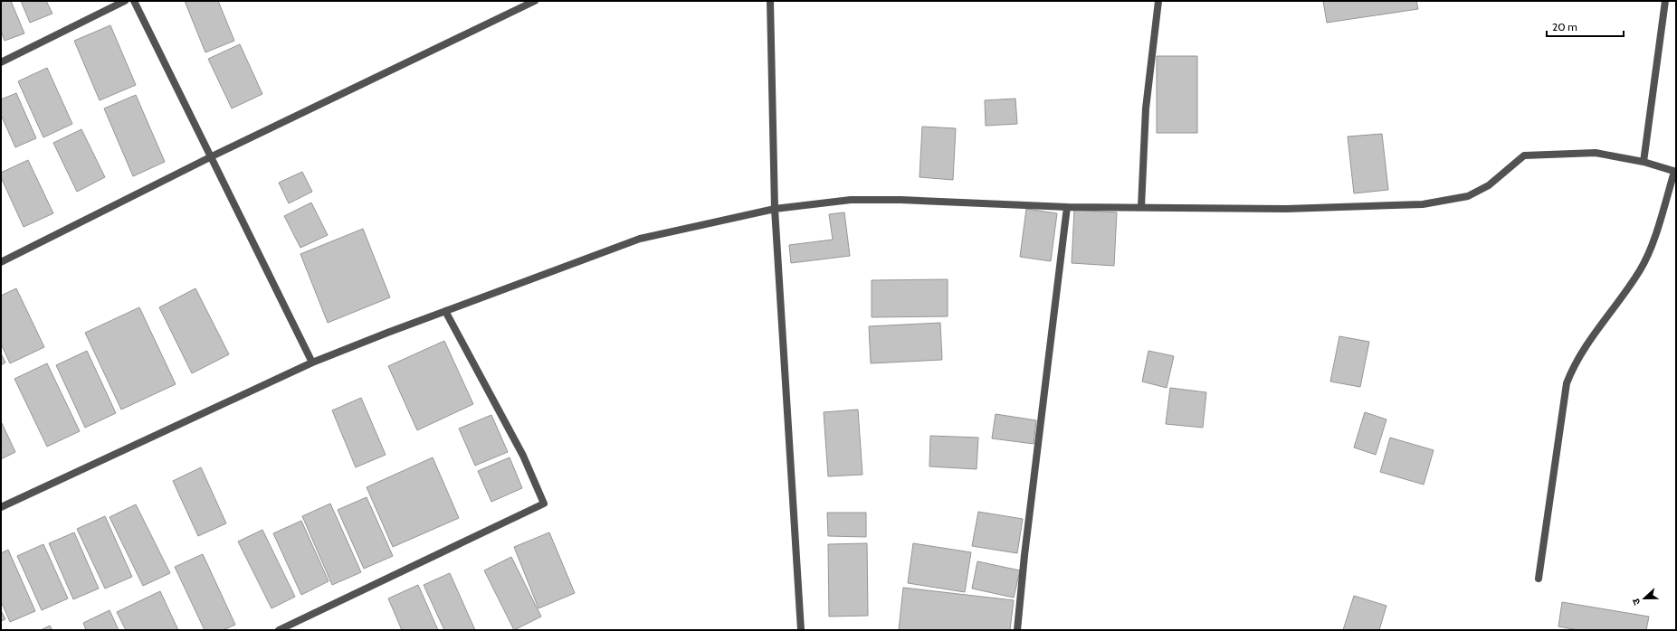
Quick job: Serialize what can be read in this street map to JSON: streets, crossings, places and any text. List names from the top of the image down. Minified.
{"scale_bar":"20 m","north":"left"}
